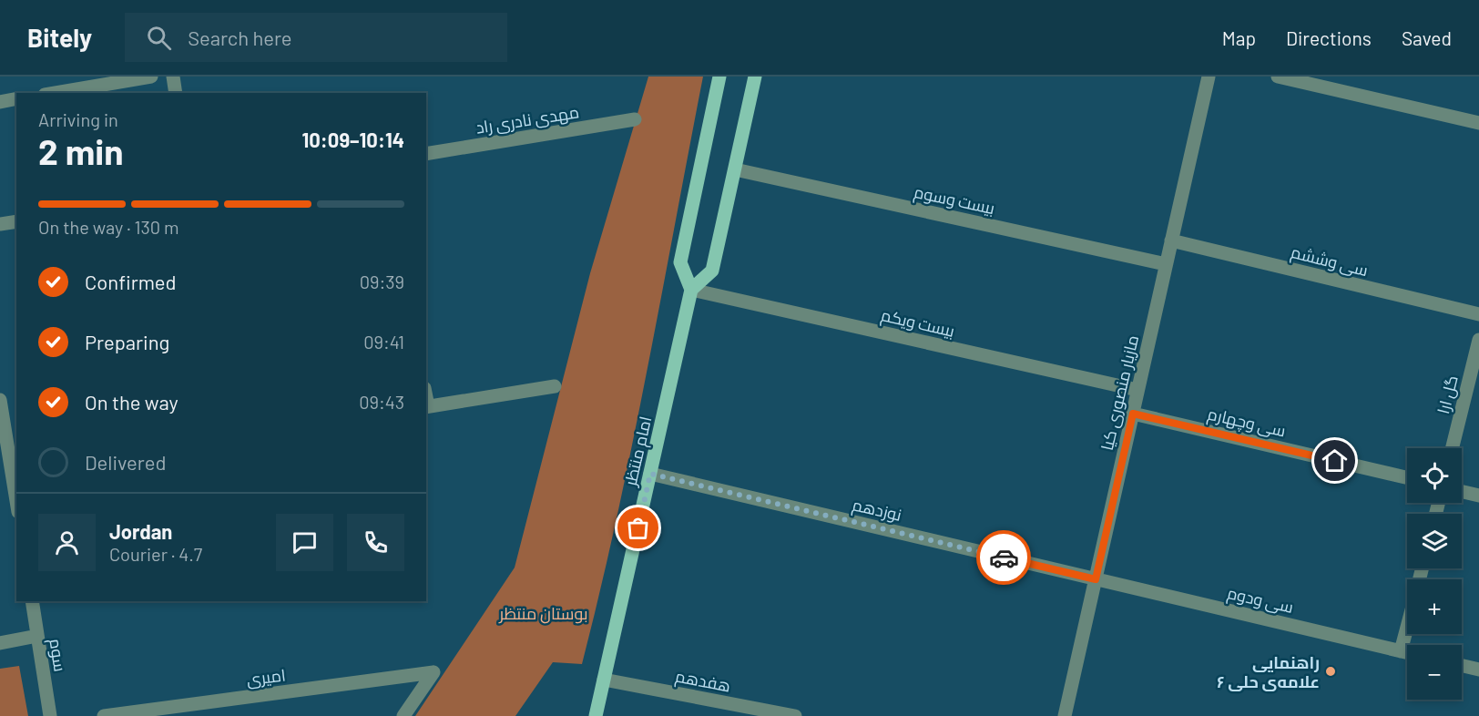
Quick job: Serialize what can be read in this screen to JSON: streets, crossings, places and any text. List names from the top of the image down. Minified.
{"streets":{"main road":["امام منتظر"],"street":["مهدی نادری راد","بیست وسوم","سی وششم","بیست ویکم","مازیار منصوری کیا","گل ارا","سی وچهارم","نوزدهم","سی ودوم","سوم","امیری","هفدهم"]},"crossings":[["بیست وسوم","مازیار منصوری کیا"],["سی وششم","مازیار منصوری کیا"],["بیست ویکم","مازیار منصوری کیا"],["بیست ویکم","امام منتظر"],["مازیار منصوری کیا","سی وچهارم"],["مازیار منصوری کیا","نوزدهم"],["مازیار منصوری کیا","سی ودوم"],["امام منتظر","نوزدهم"],["امام منتظر","هفدهم"],["نوزدهم","سی ودوم"]],"parks":["بوستان منتظر"],"places":["راهنمایی علامه‌ی حلی ۶"],"page":{"header":"Bitely","search":"Search here","nav":["Map","Directions","Saved"],"heading":["2 min","Arriving in","10:09–10:14"],"panel":["Jordan","Courier · 4.7"],"bar":"On the way · 130 m","list":[["Confirmed","09:39"],["Preparing","09:41"],["On the way","09:43"],"Delivered"],"map_buttons":["+","−"]}}
